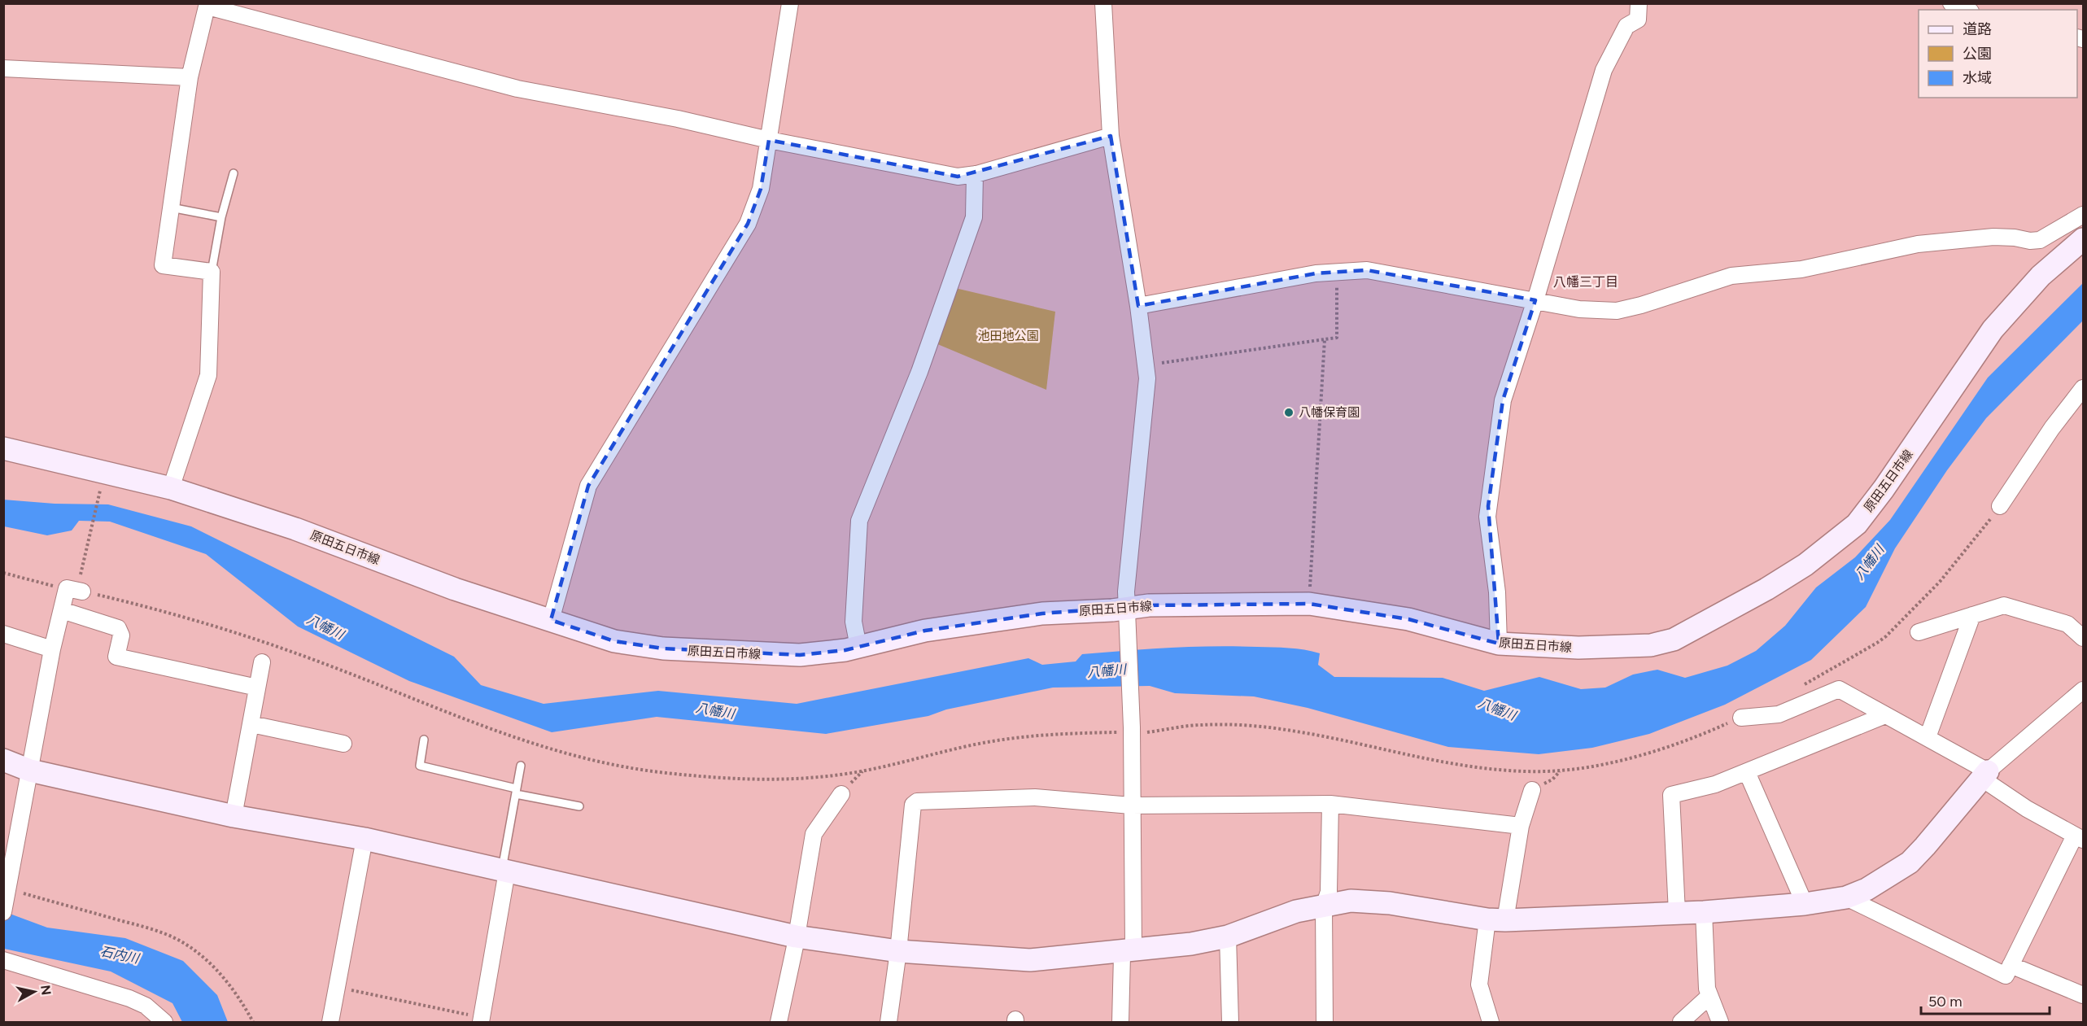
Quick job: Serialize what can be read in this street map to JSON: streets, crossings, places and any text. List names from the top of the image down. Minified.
{"streets":{"main road":["原田五日市線"]},"districts":["八幡三丁目"],"water":["八幡川","石内川"],"parks":["池田地公園"],"places":["八幡保育園"],"legend":["道路","公園","水域"],"scale_bar":"50 m","north":"right"}
